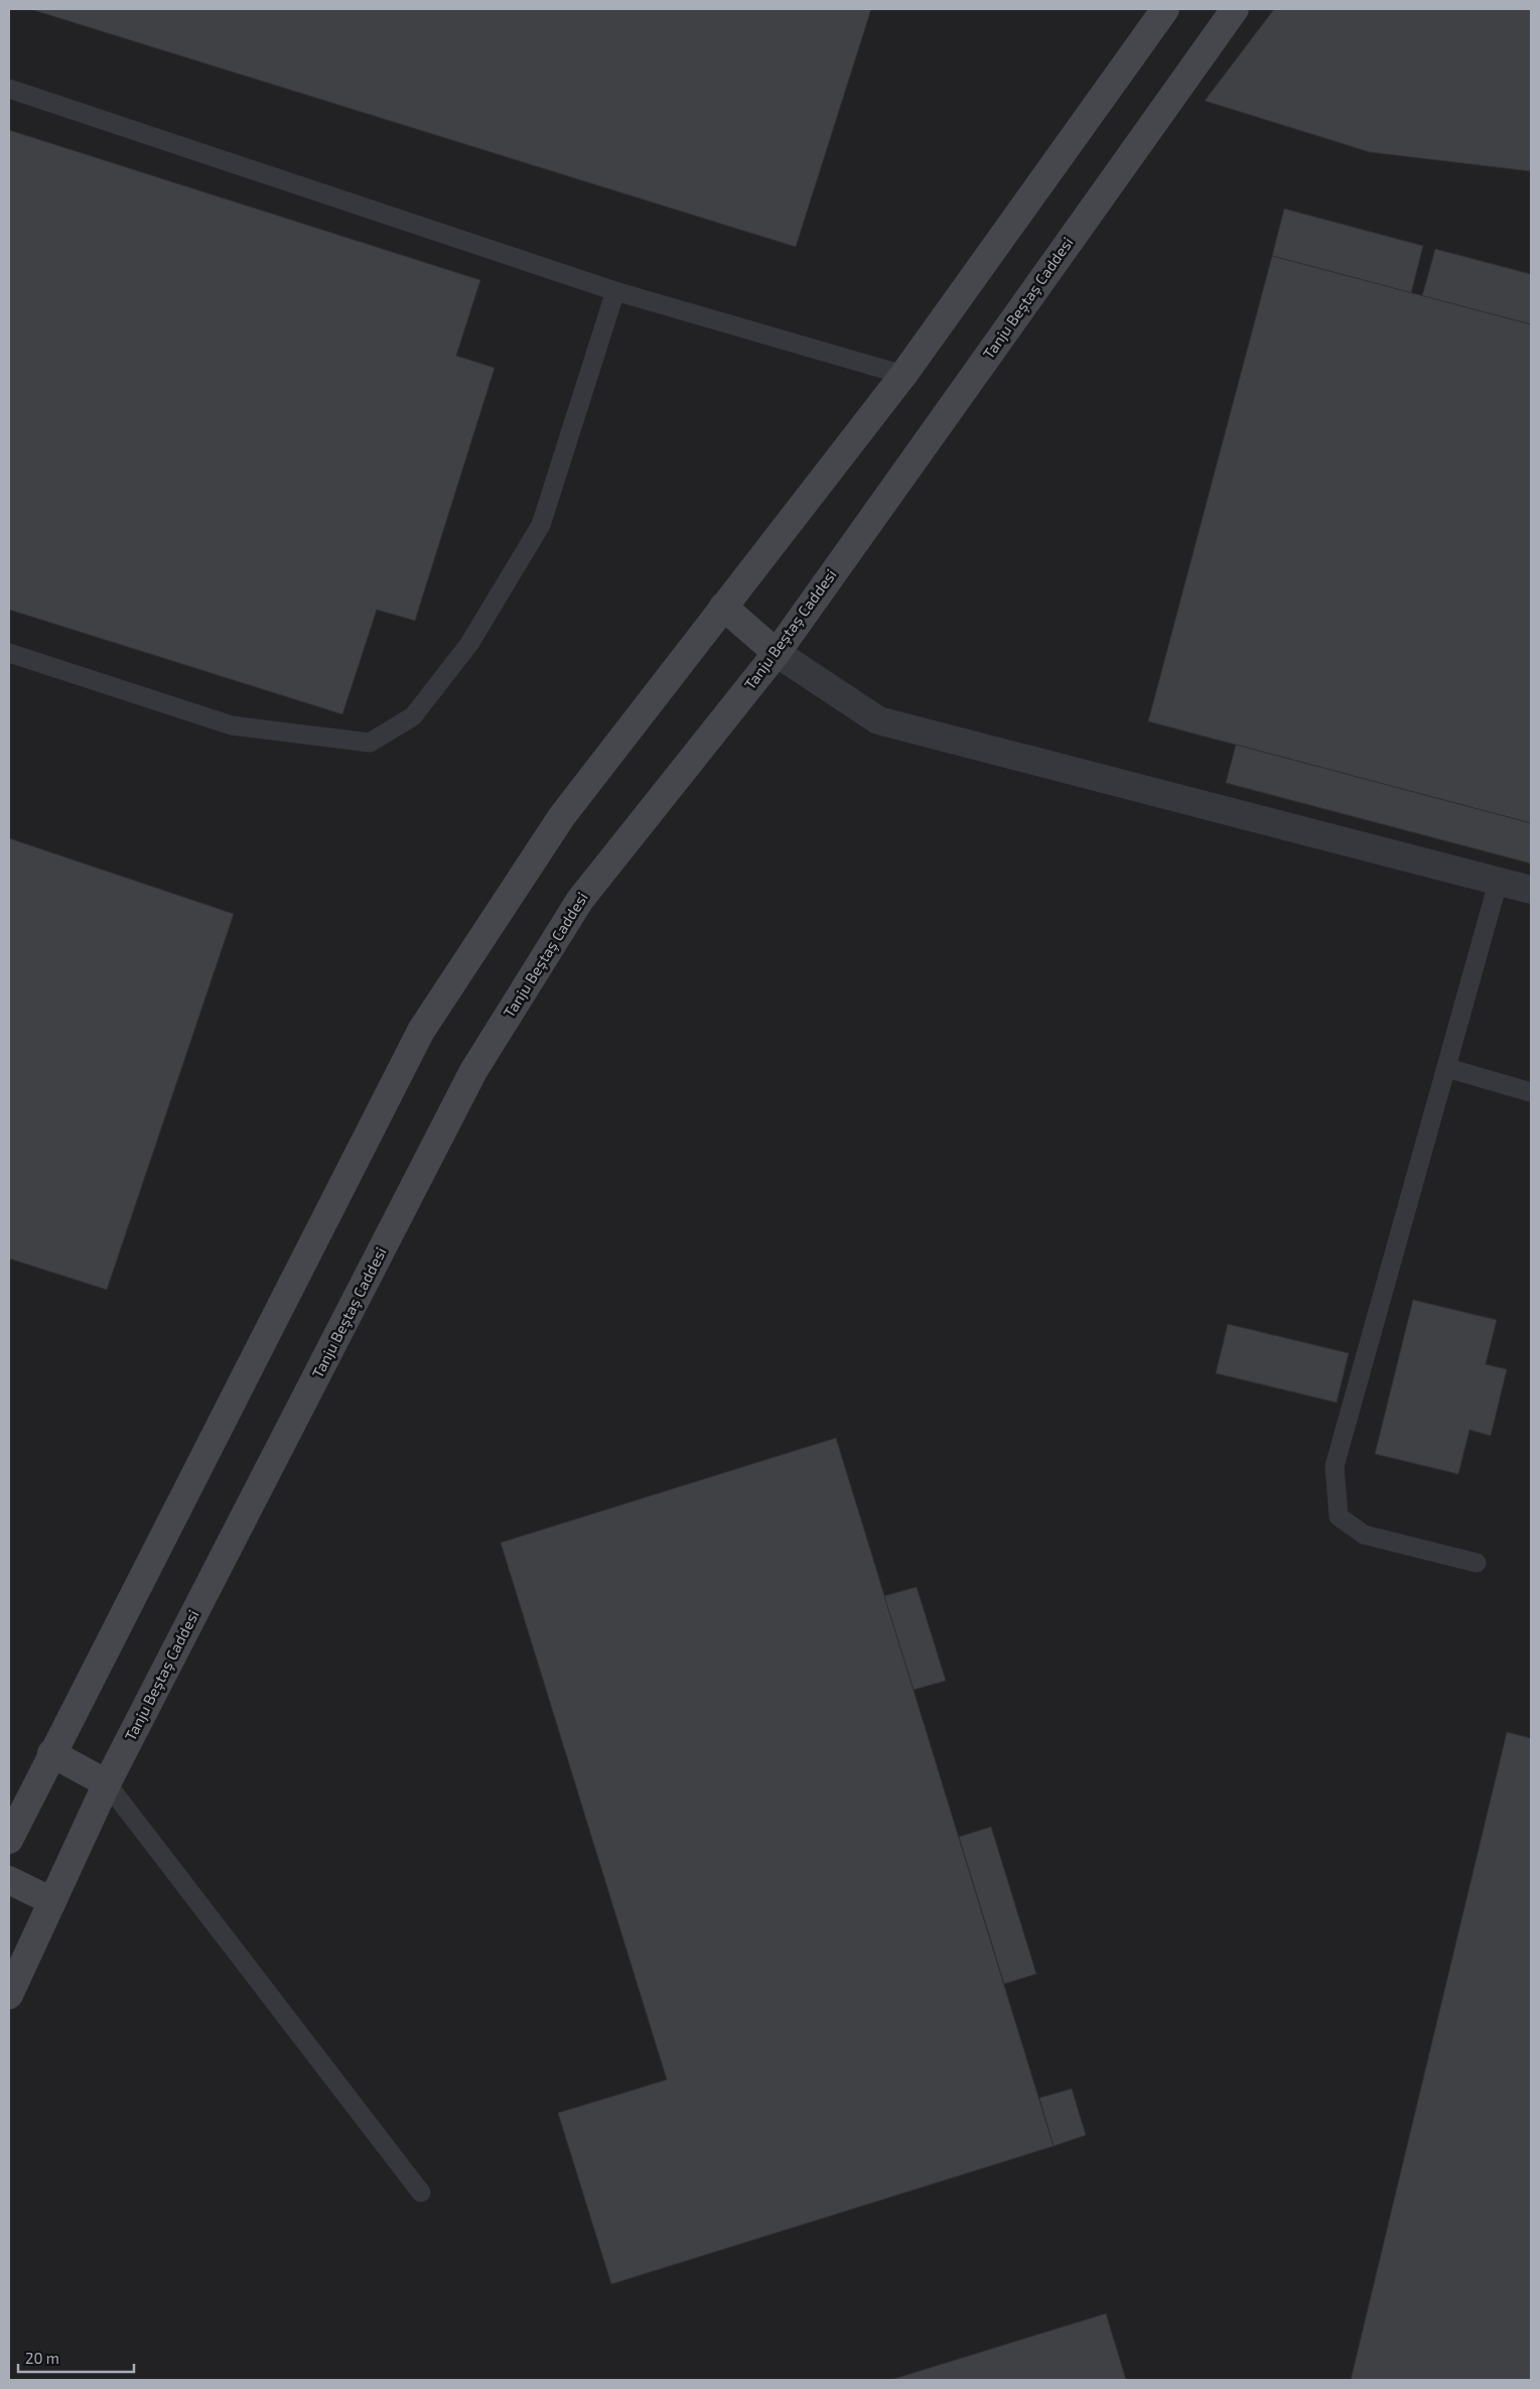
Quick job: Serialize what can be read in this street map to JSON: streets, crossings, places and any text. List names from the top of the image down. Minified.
{"streets":{"street":["Tanju Beştaş Caddesi"]},"scale_bar":"20 m"}
